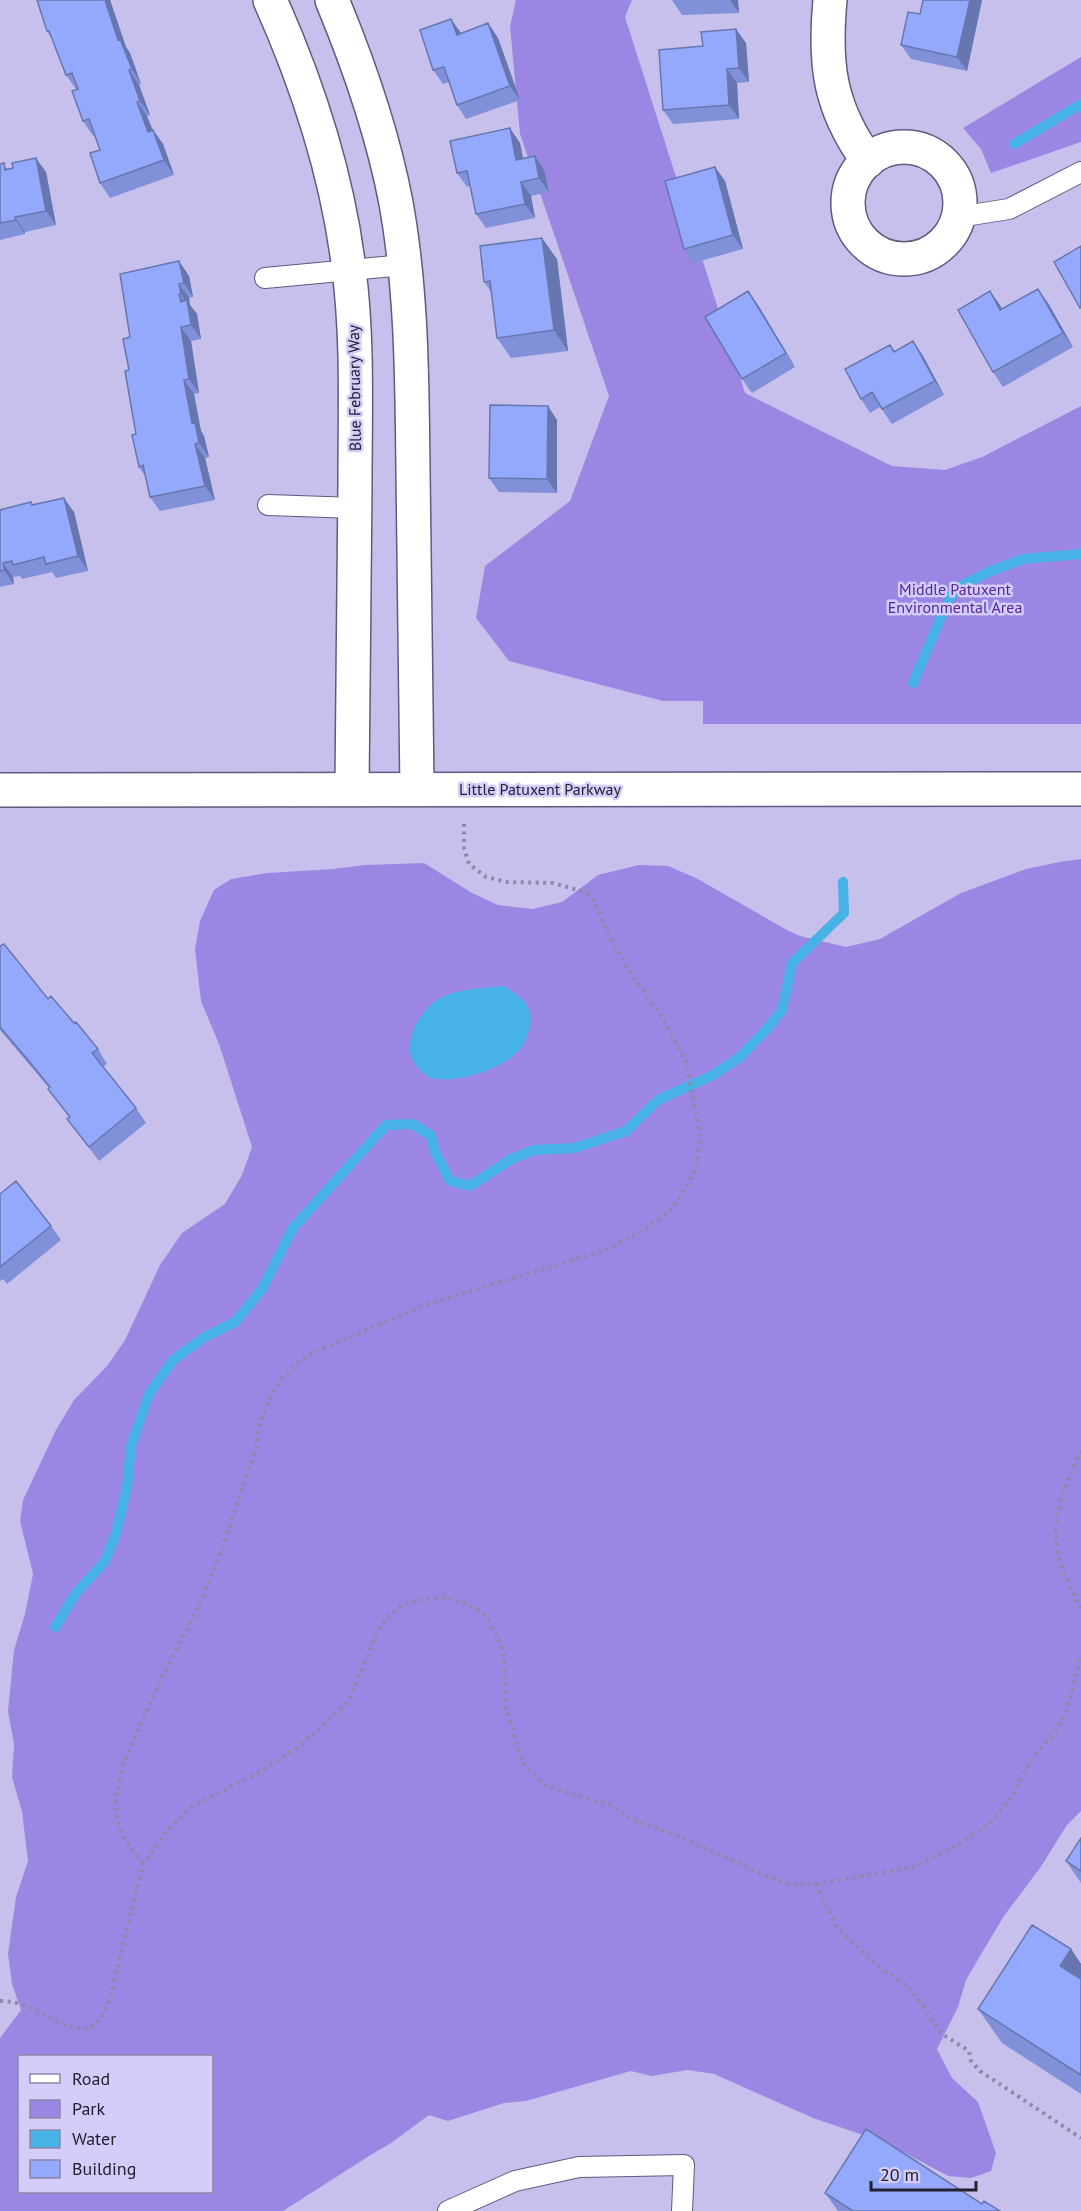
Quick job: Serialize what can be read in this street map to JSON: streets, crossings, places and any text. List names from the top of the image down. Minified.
{"streets":{"street":["Blue February Way","Little Patuxent Parkway"]},"crossings":[["Blue February Way","Little Patuxent Parkway"]],"parks":["Middle Patuxent Environmental Area"],"legend":["Road","Park","Water","Building"],"scale_bar":"20 m"}
